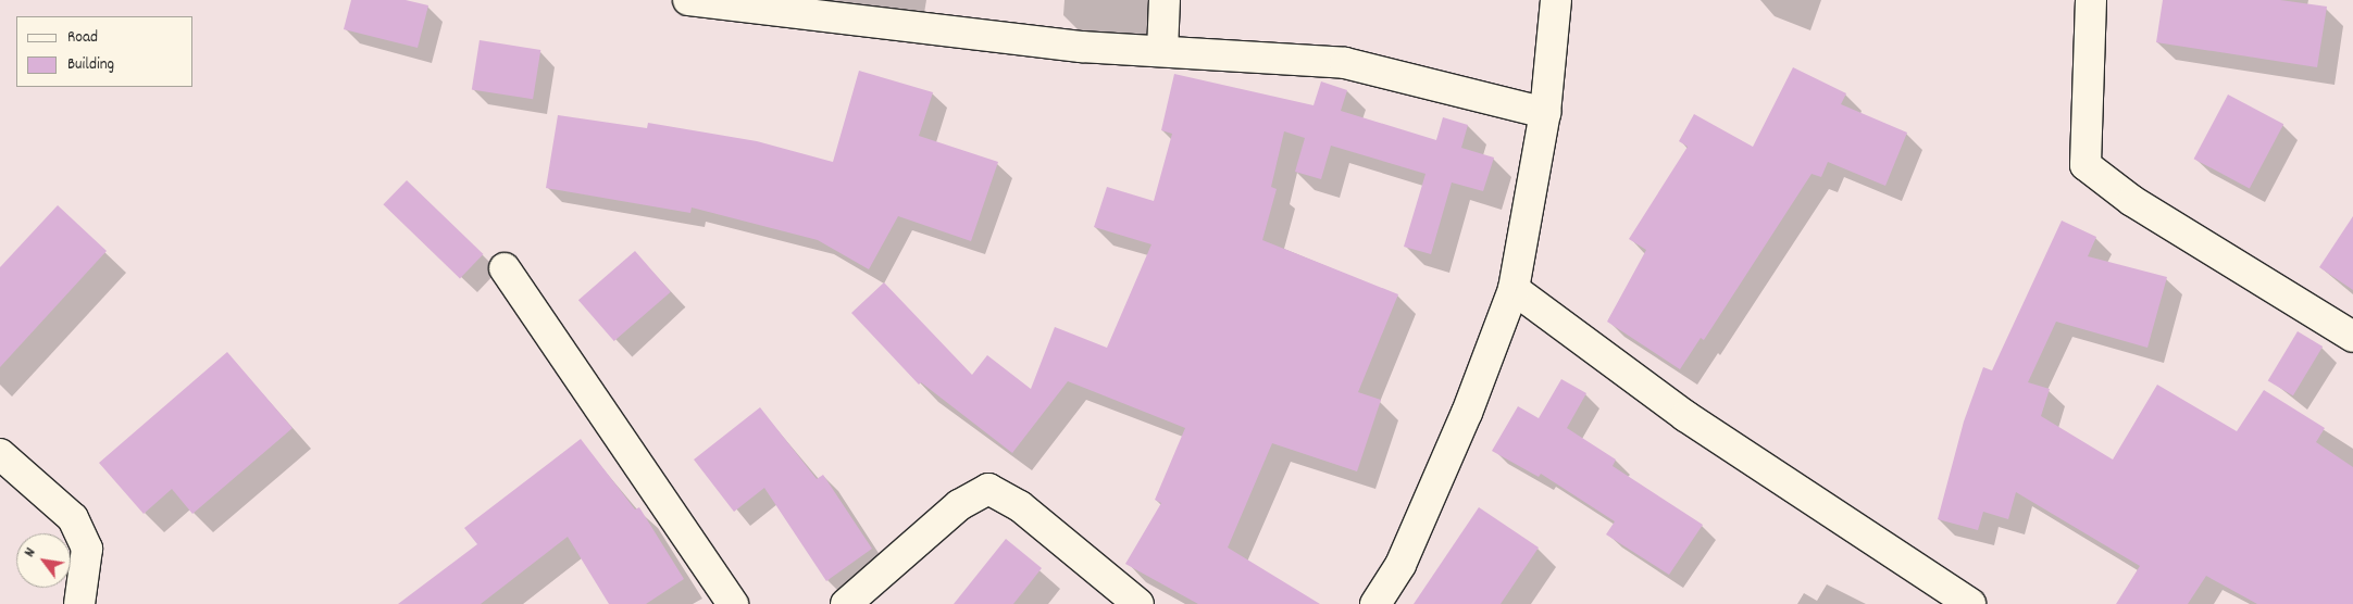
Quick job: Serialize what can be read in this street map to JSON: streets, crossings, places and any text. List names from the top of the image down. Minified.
{"legend":["Road","Building"],"north":"top left"}
